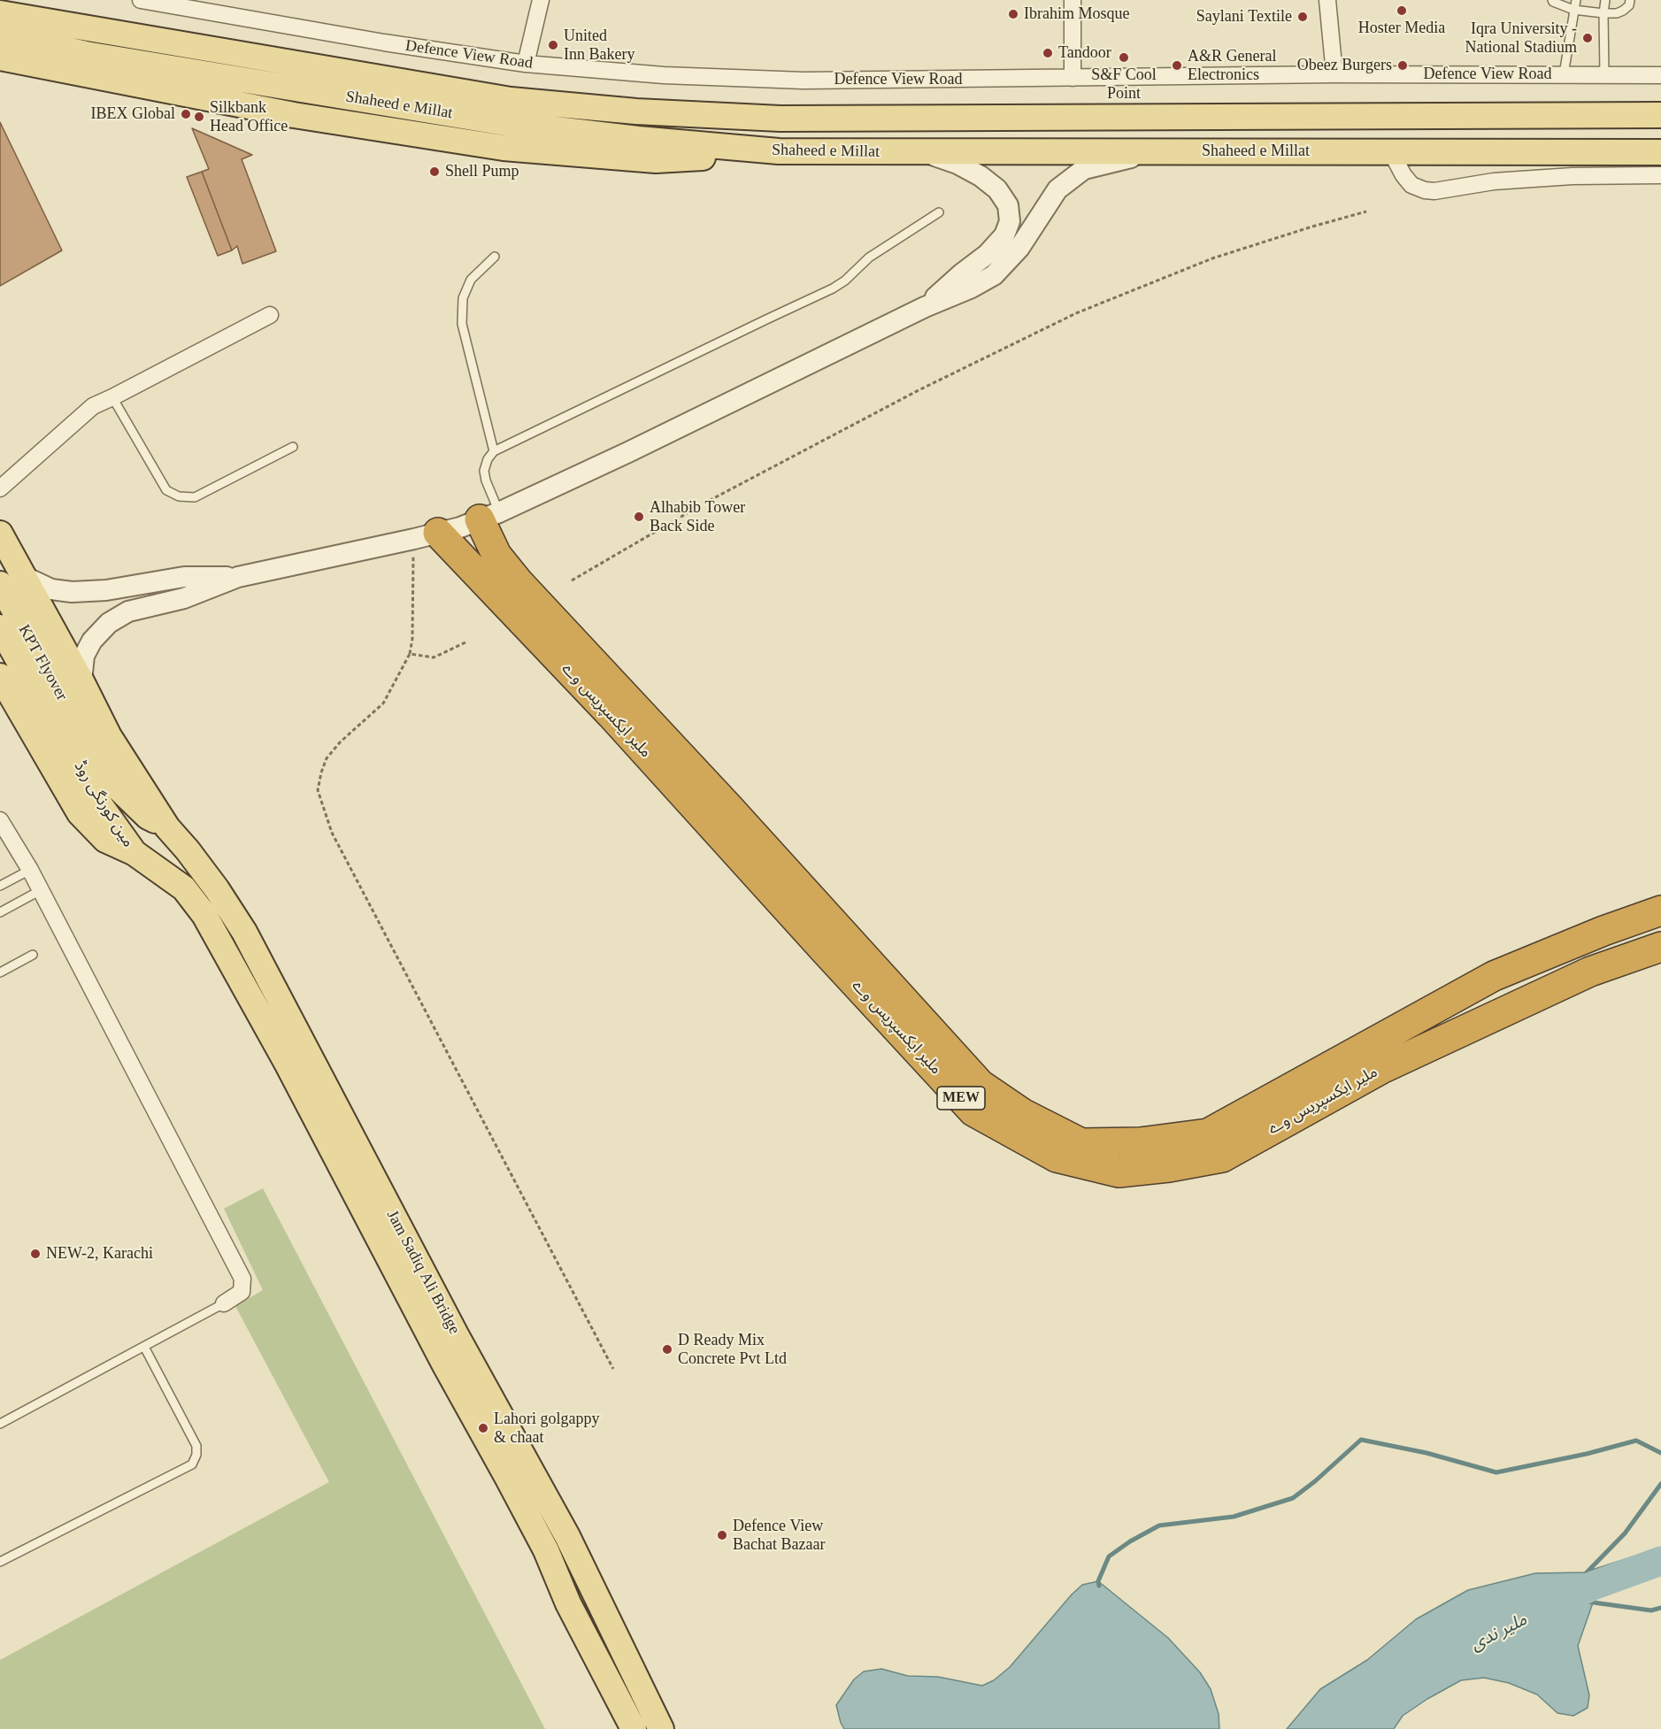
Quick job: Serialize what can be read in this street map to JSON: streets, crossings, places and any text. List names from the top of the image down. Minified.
{"streets":{"highway":["ملیر ایکسپریس وے","MEW"],"main road":["Shaheed e Millat","KPT Flyover","مین کورنگی روڈ","Jam Sadiq Ali Bridge"],"street":["Defence View Road"]},"crossings":[["KPT Flyover","مین کورنگی روڈ"],["مین کورنگی روڈ","Jam Sadiq Ali Bridge"]],"water":["ملیر ندی"],"places":["Hoster Media","Ibrahim Mosque","Saylani Textile","Iqra University - National Stadium","United Inn Bakery","Tandoor","S&F Cool Point","A&R General Electronics","Obeez Burgers","IBEX Global","Silkbank Head Office","Shell Pump","Alhabib Tower Back Side","NEW-2, Karachi","D Ready Mix Concrete Pvt Ltd","Lahori golgappy & chaat","Defence View Bachat Bazaar"]}
